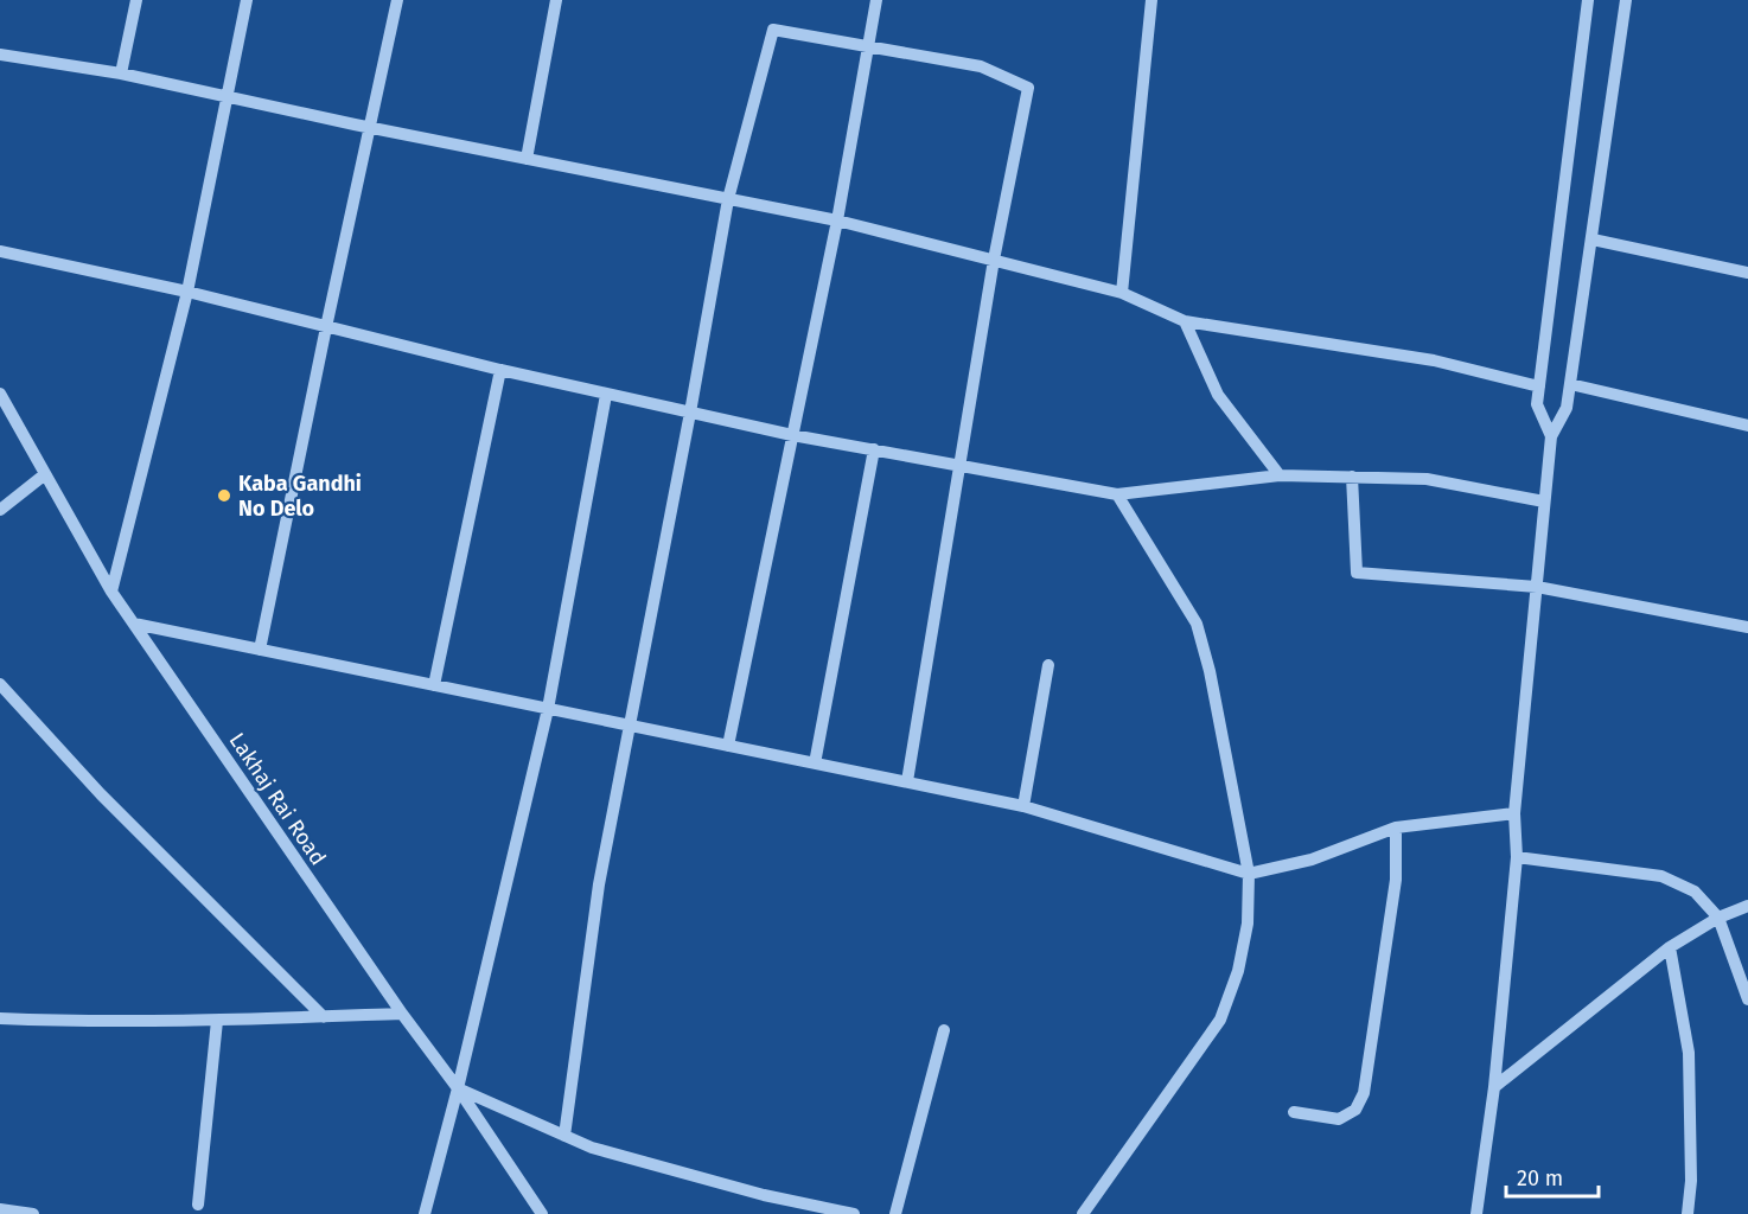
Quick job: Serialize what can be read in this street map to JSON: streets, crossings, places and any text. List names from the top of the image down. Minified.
{"streets":{"street":["Lakhaj Rai Road"]},"places":["Kaba Gandhi No Delo"],"scale_bar":"20 m"}
